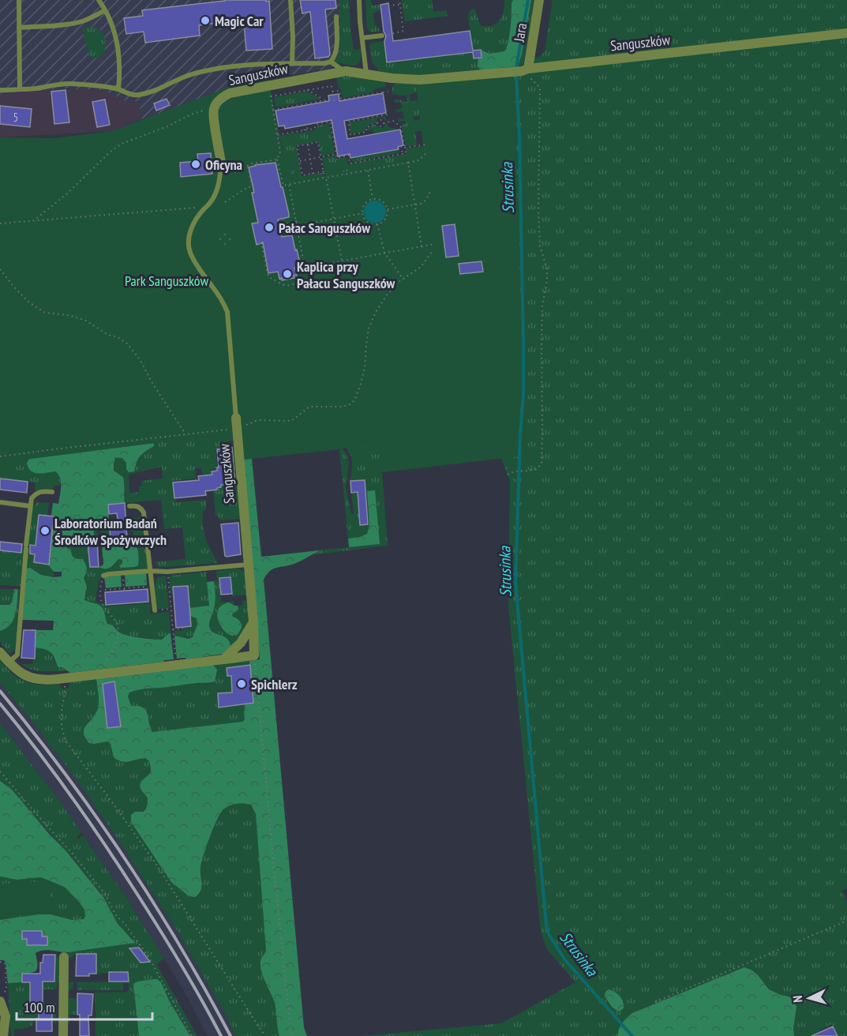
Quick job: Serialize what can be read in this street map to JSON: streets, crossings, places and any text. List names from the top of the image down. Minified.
{"streets":{"street":["Jara","Sanguszków"]},"crossings":[["Jara","Sanguszków"]],"water":["Strusinka"],"parks":["Park Sanguszków"],"places":["Magic Car","Oficyna","Pałac Sanguszków","Kaplica przy Pałacu Sanguszków","Laboratorium Badań Środków Spożywczych","Spichlerz"],"house_numbers":["5"],"scale_bar":"100 m","north":"left"}
